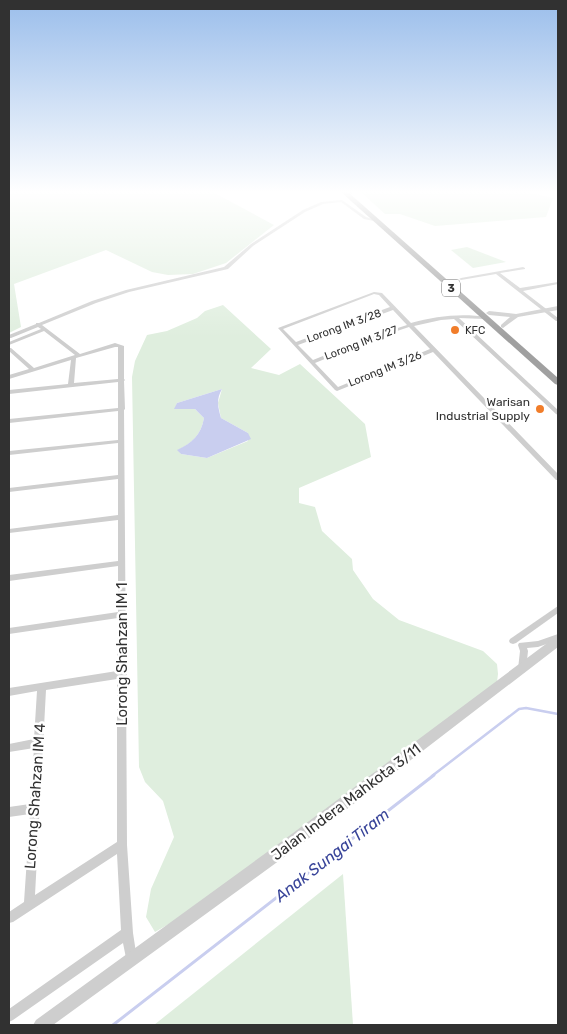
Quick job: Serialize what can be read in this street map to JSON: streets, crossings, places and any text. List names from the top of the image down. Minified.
{"streets":{"highway":["3"],"street":["Lorong IM 3/28","Lorong IM 3/27","Lorong IM 3/26","Lorong Shahzan IM 1","Lorong Shahzan IM 4","Jalan Indera Mahkota 3/11"]},"crossings":[["3","Lorong IM 3/27"],["Lorong IM 3/27","Lorong IM 3/26"],["Lorong Shahzan IM 1","Jalan Indera Mahkota 3/11"]],"water":["Anak Sungai Tiram"],"places":["KFC","Warisan Industrial Supply"]}
